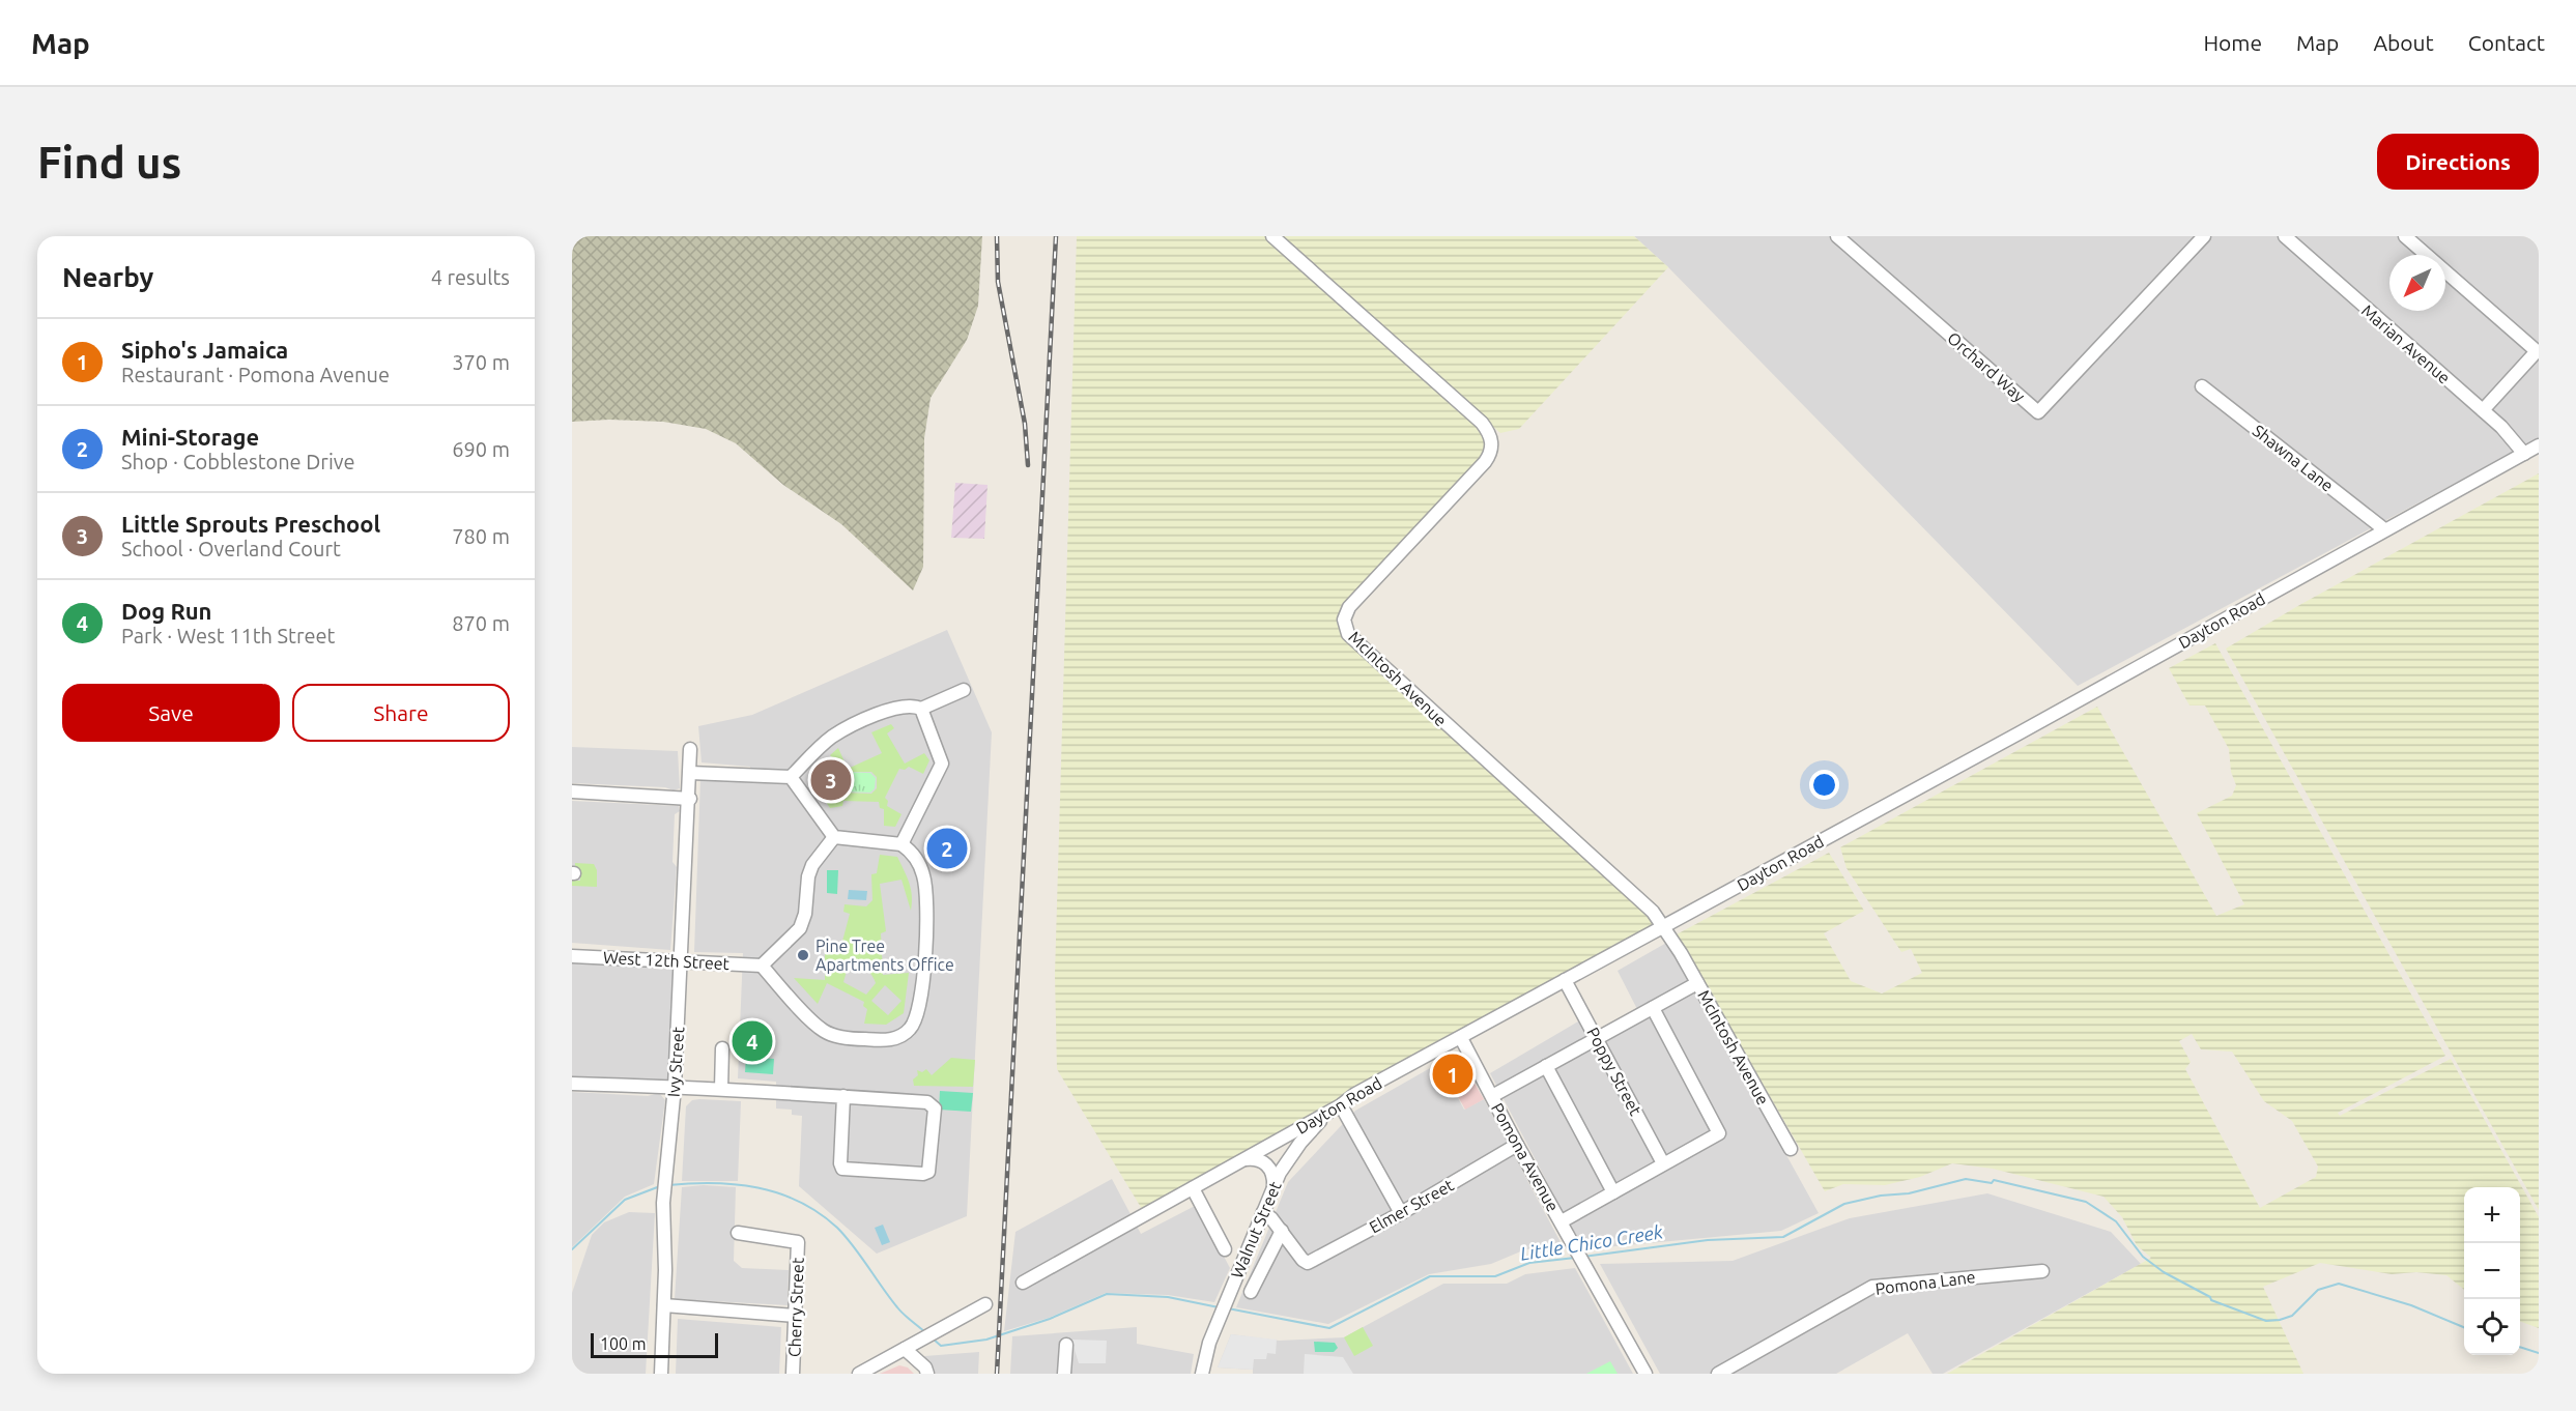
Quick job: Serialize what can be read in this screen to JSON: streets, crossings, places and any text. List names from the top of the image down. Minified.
{"streets":{"street":["Marian Avenue","Orchard Way","Shawna Lane","Dayton Road","McIntosh Avenue","West 12th Street","Ivy Street","Poppy Street","Pomona Avenue","Elmer Street","Walnut Street","Pomona Lane","Cherry Street"]},"crossings":[["Marian Avenue","Dayton Road"],["Shawna Lane","Dayton Road"],["Dayton Road","McIntosh Avenue"],["Dayton Road","Poppy Street"],["Dayton Road","Pomona Avenue"],["Dayton Road","Walnut Street"],["West 12th Street","Ivy Street"],["Pomona Avenue","Elmer Street"]],"water":["Little Chico Creek"],"places":["Pine Tree Apartments Office"],"scale_bar":"100 m","north":"bottom left","page":{"header":"Map","nav":["Home","Map","About","Contact"],"buttons":["Directions",["Save","Share"]],"title":"Find us","heading":["Nearby","4 results"],"list":[{"mark":"1","name":"Sipho's Jamaica","note":"Restaurant · Pomona Avenue","value":"370 m"},{"mark":"2","name":"Mini-Storage","note":"Shop · Cobblestone Drive","value":"690 m"},{"mark":"3","name":"Little Sprouts Preschool","note":"School · Overland Court","value":"780 m"},{"mark":"4","name":"Dog Run","note":"Park · West 11th Street","value":"870 m"}],"pins":["3","2","4","1"],"map_buttons":["+","−"],"scale":"100 m"}}
